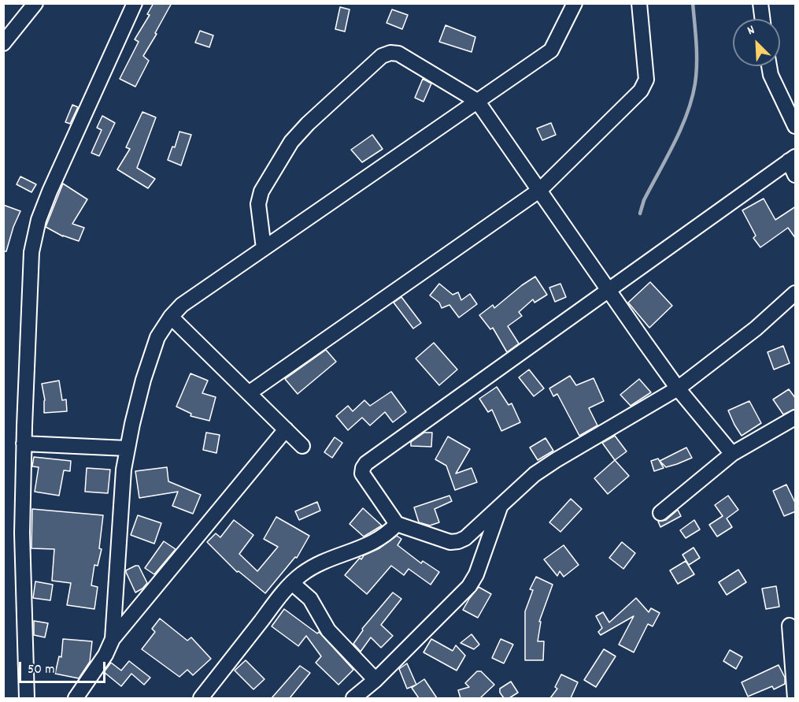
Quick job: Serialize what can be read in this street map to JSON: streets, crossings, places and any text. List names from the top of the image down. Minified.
{"scale_bar":"50 m","north":"top left"}
